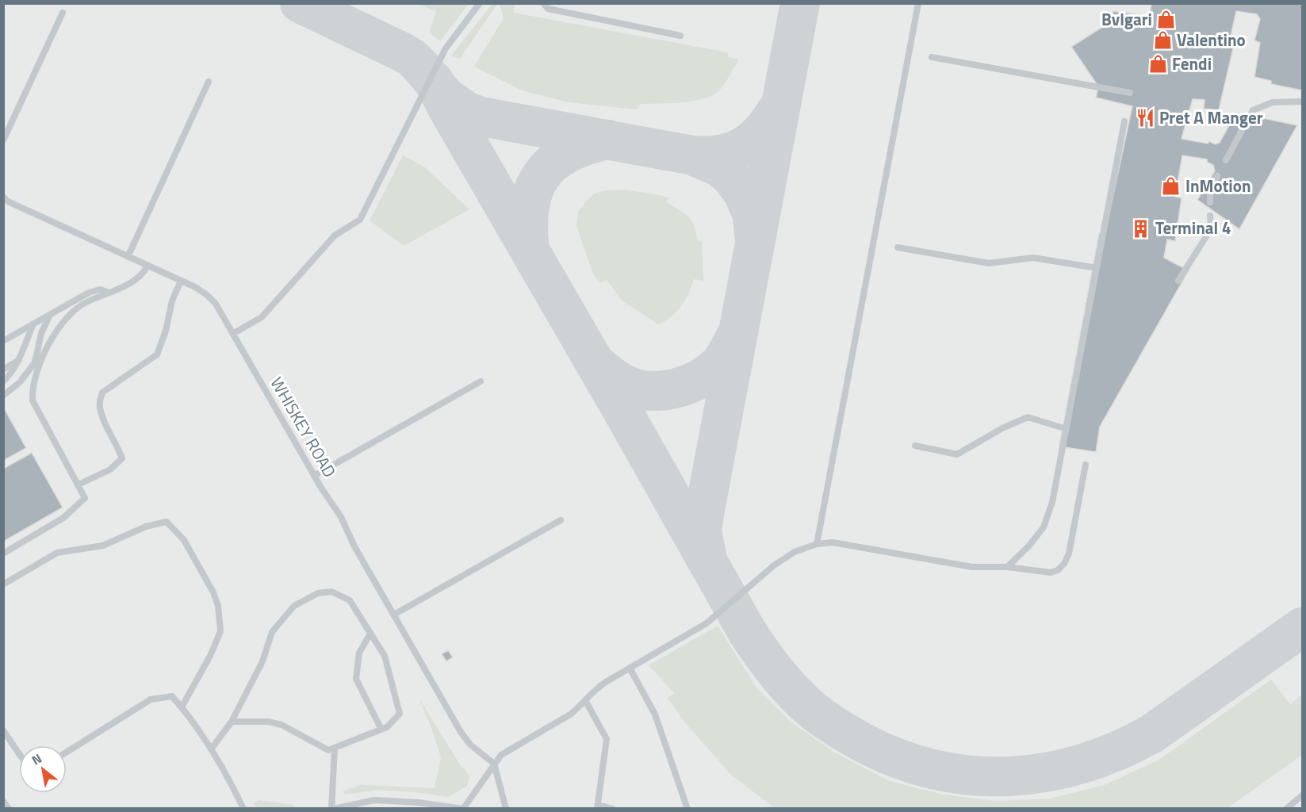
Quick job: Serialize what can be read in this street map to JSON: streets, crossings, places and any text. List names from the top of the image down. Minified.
{"streets":{"lane":["WHISKEY ROAD"]},"places":{"shop":["Bvlgari","Valentino","Fendi","InMotion"],"restaurant":["Pret A Manger"],"building":["Terminal 4"]},"north":"top left"}
